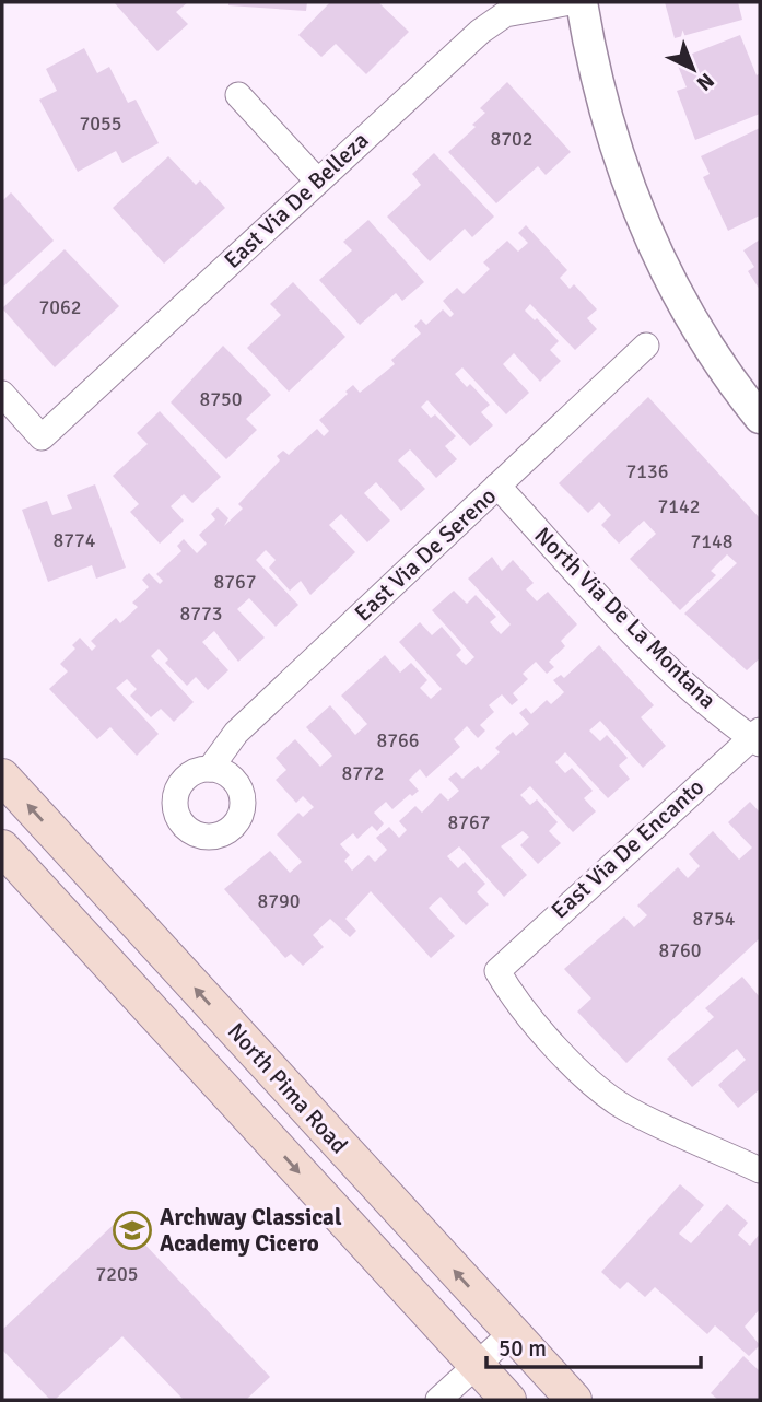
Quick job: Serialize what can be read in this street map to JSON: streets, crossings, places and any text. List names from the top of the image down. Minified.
{"streets":{"main road":["North Pima Road"],"street":["East Via De Belleza","East Via De Sereno","North Via De La Montana","East Via De Encanto"]},"crossings":[["East Via De Sereno","North Via De La Montana"],["North Via De La Montana","East Via De Encanto"]],"places":{"school or university":["Archway Classical Academy Cicero"]},"house_numbers":["7055","8702","7062","8750","7136","7142","8774","7148","8767","8773","8766","8772","8767","8790","8754","8760","7205"],"scale_bar":"50 m","north":"bottom right"}
